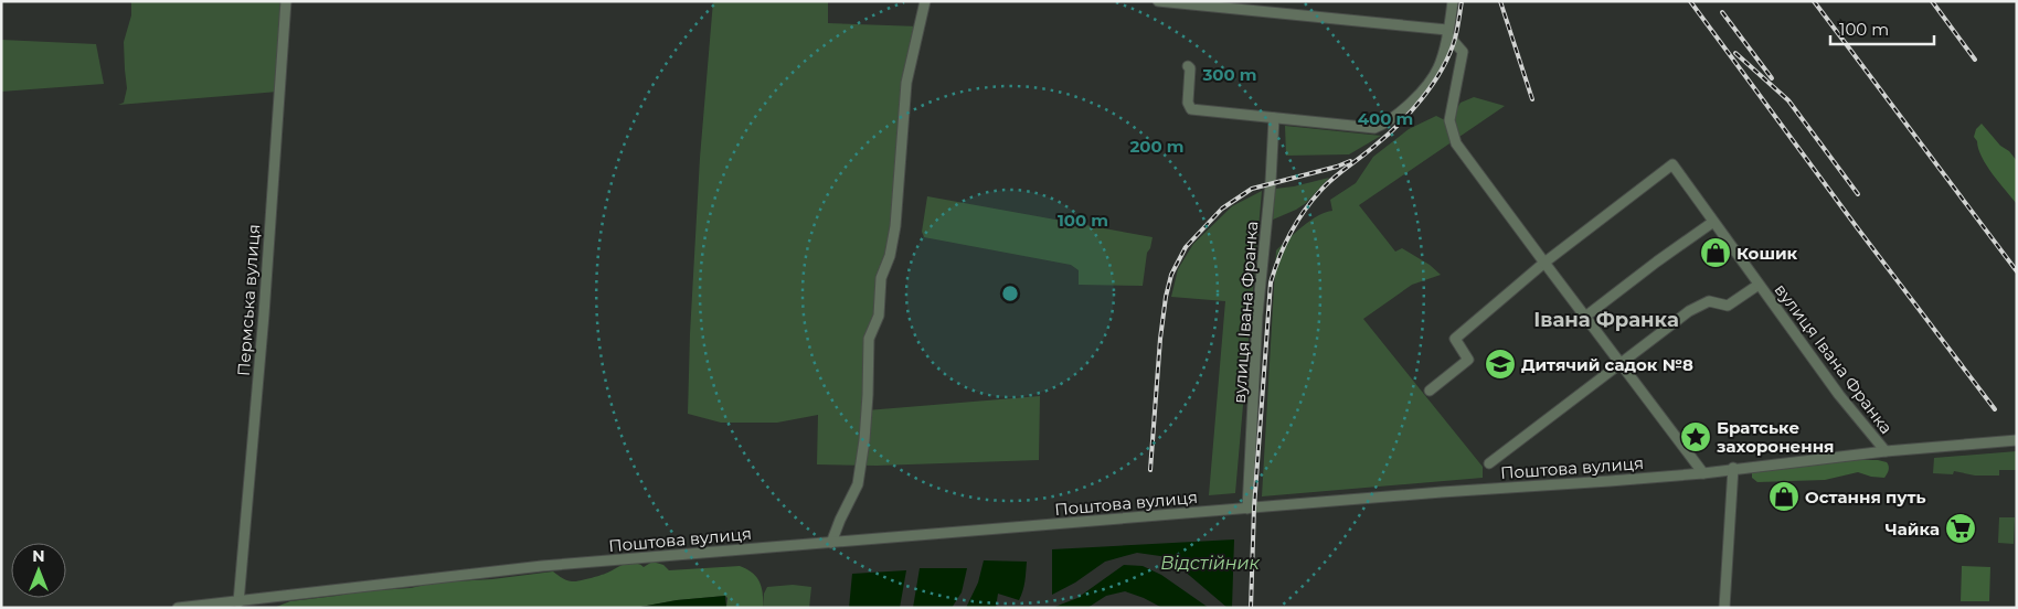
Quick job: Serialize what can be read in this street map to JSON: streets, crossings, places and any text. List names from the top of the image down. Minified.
{"streets":{"street":["Пермська вулиця","вулиця Івана Франка","Поштова вулиця"]},"crossings":[["Пермська вулиця","Поштова вулиця"],["вулиця Івана Франка","Поштова вулиця"]],"districts":["Івана Франка"],"water":["Відстійник"],"places":{"shop":["Кошик","Остання путь"],"school or university":["Дитячий садок №8"],"place":["Братське захоронення"],"supermarket":["Чайка"]},"scale_bar":"100 m","north":"top","rings":["300 m","400 m","200 m","100 m"]}
